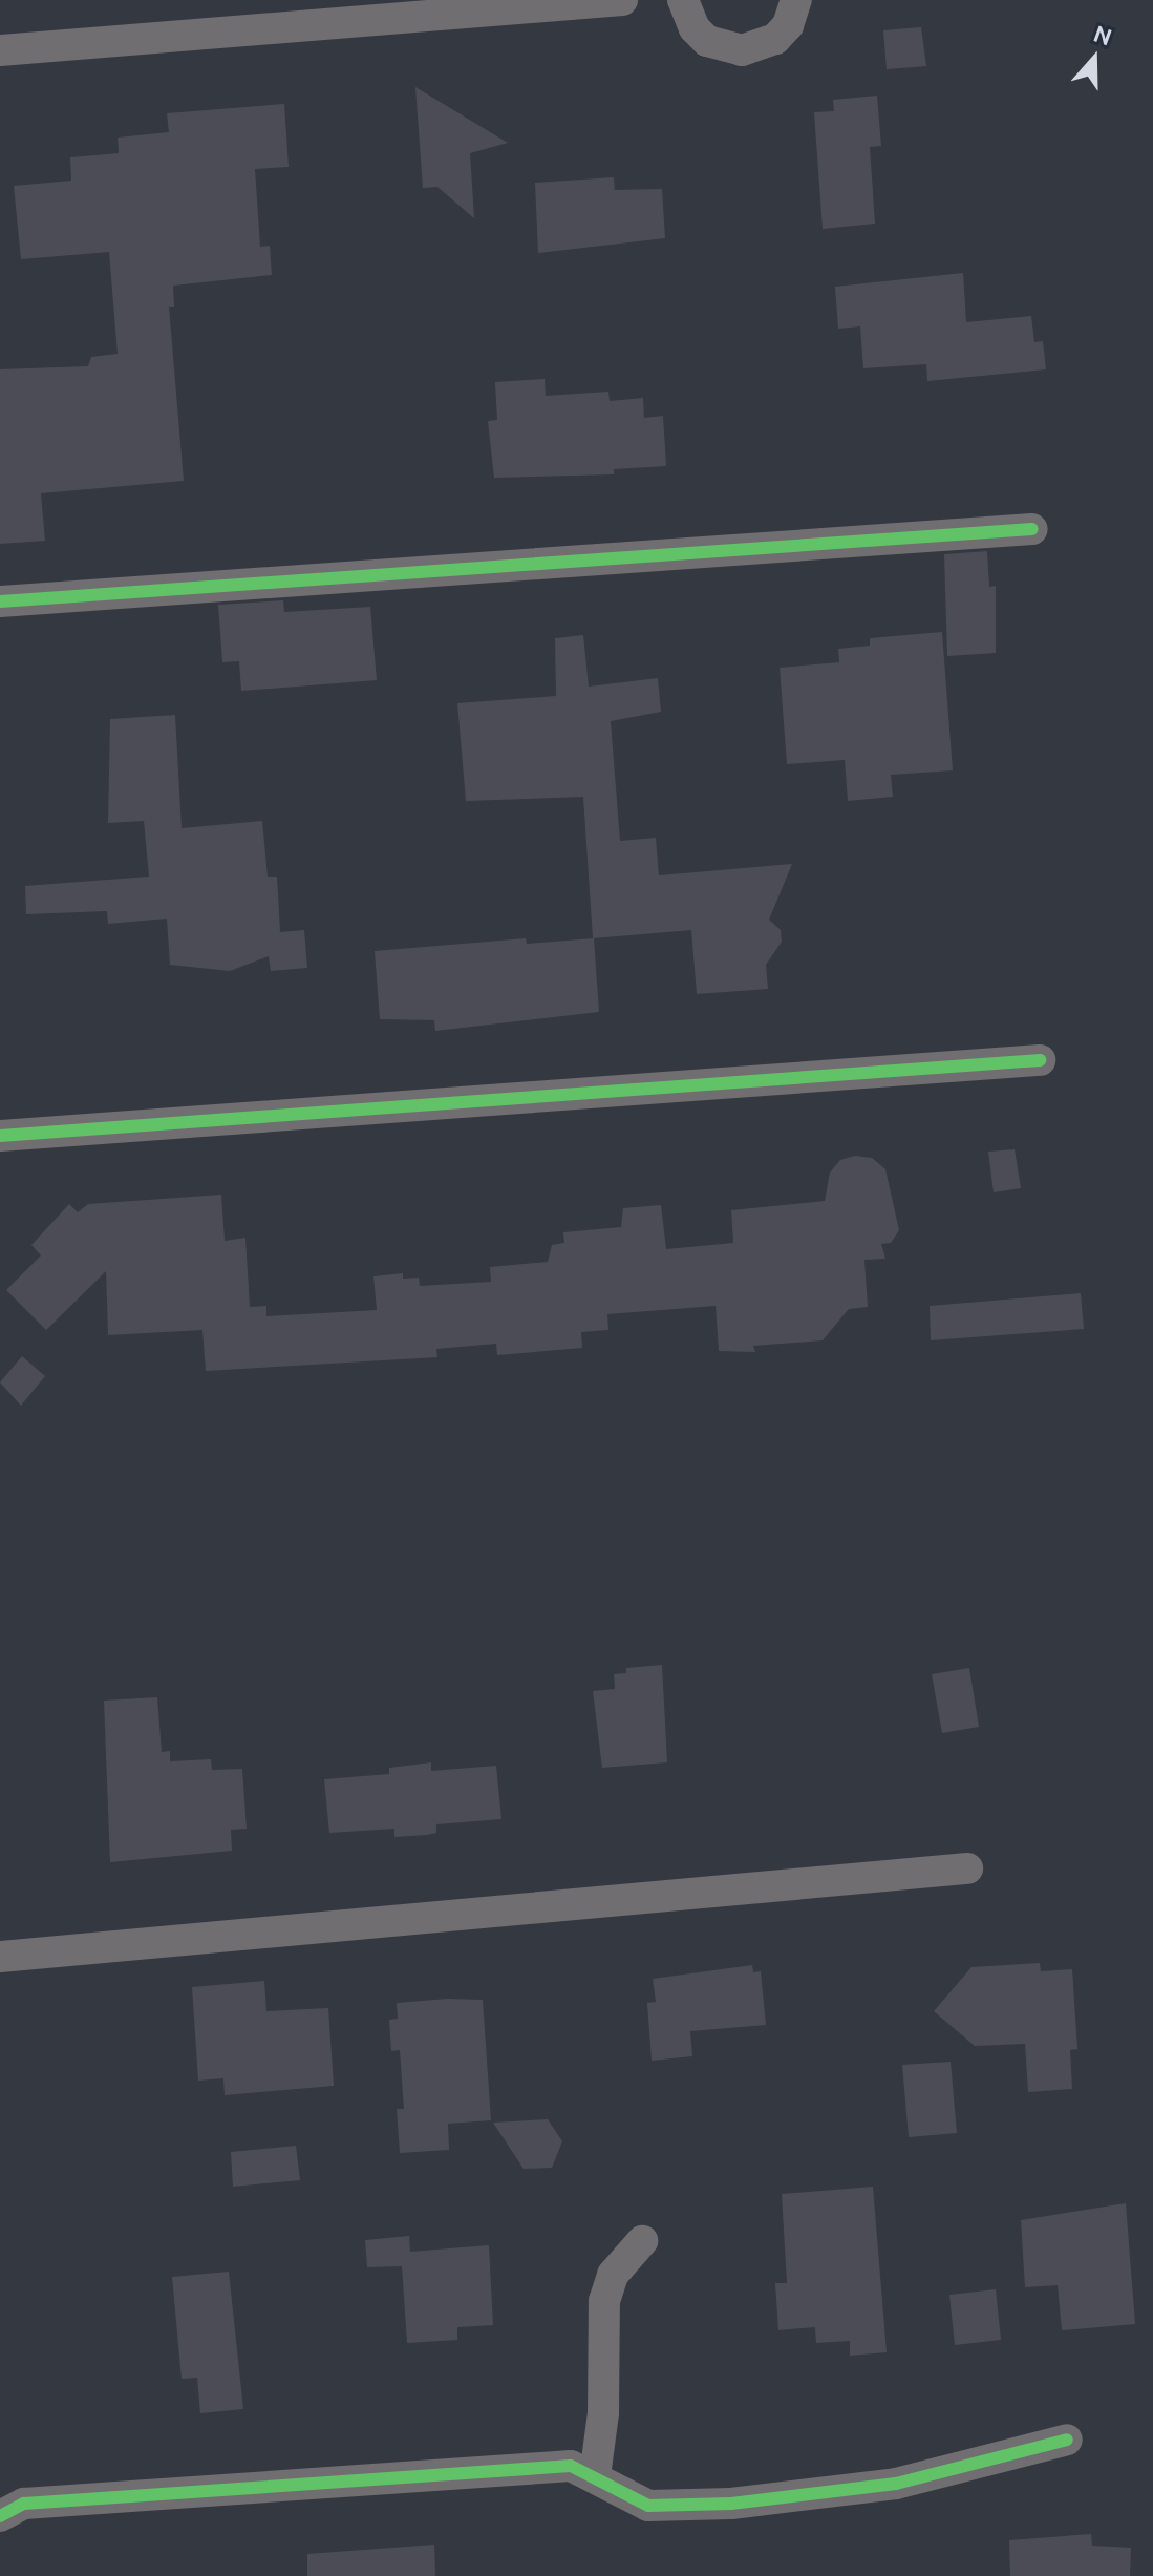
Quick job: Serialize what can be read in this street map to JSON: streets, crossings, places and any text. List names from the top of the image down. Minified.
{"north":"top"}
